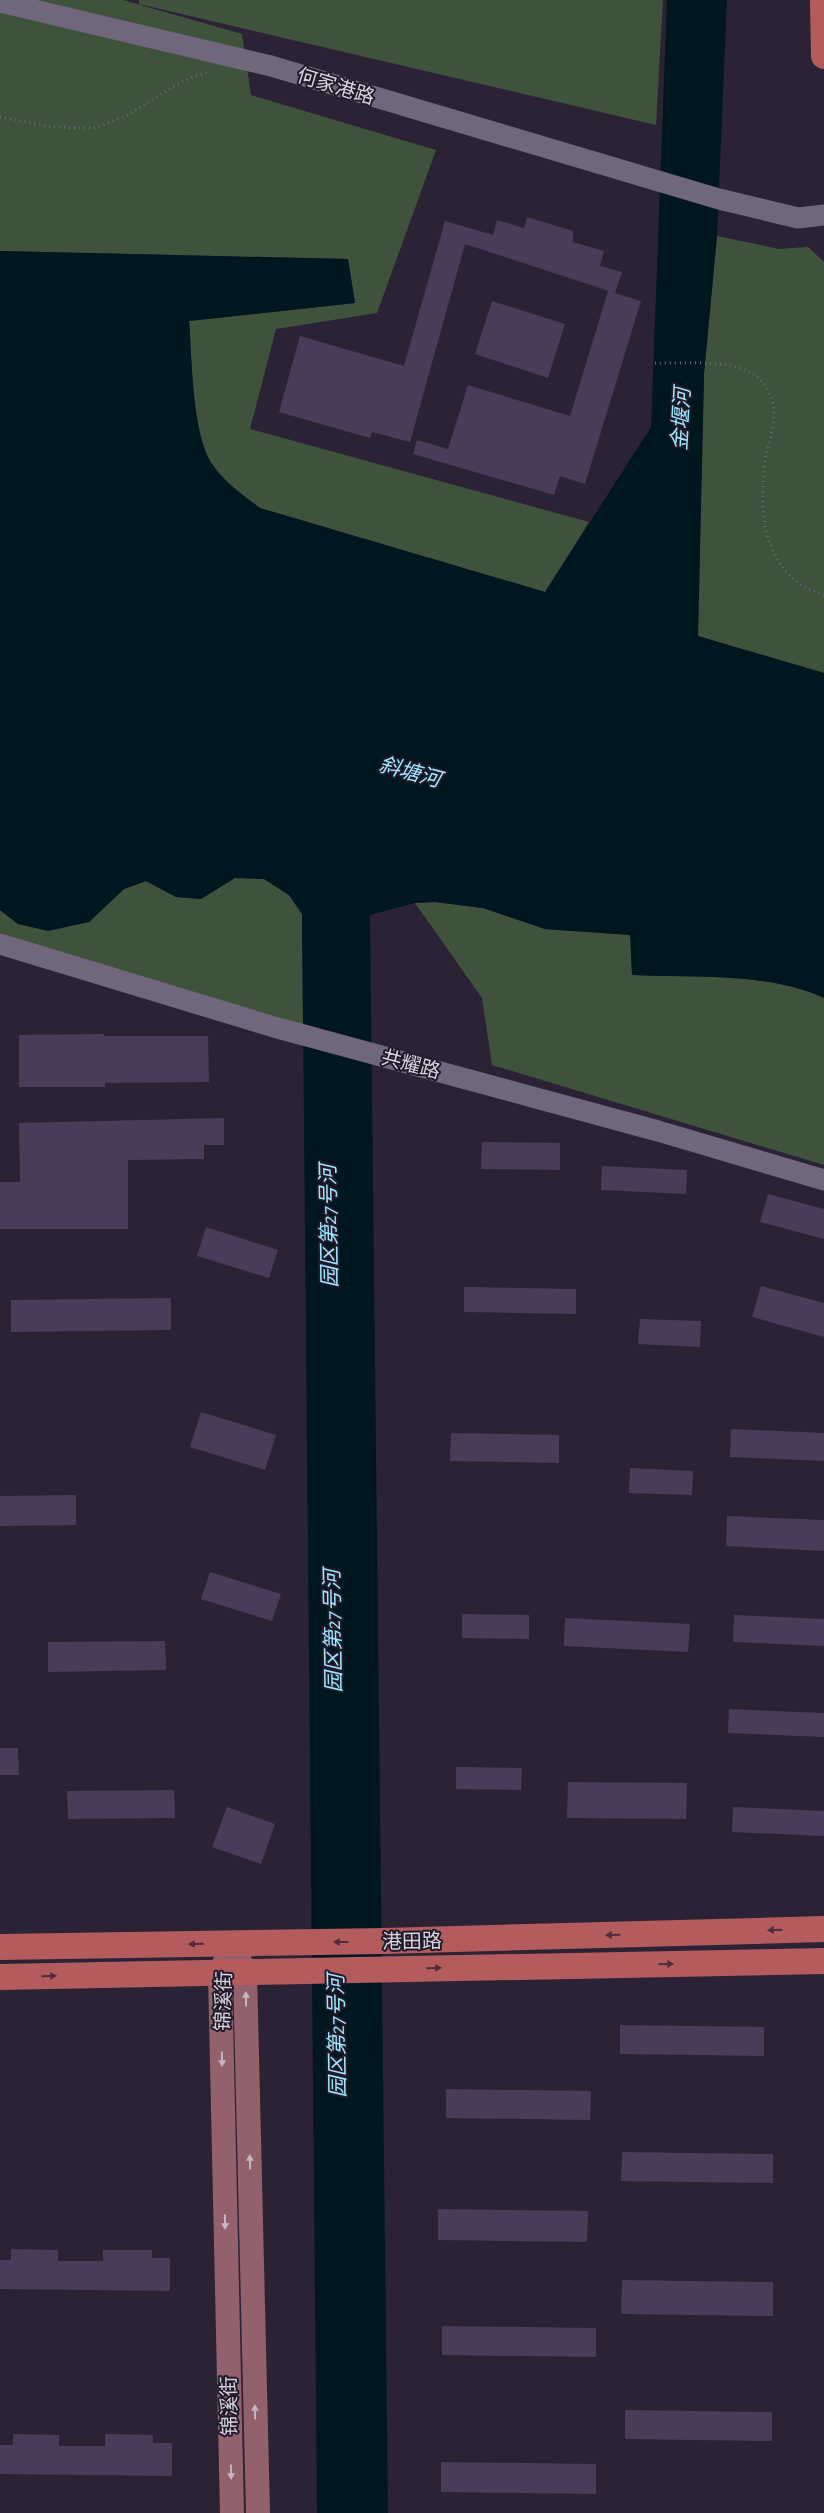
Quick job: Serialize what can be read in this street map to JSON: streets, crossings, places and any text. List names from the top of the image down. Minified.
{"streets":{"main road":["港田路","锦溪街"],"street":["何家港路","共耀路"]},"crossings":[["港田路","锦溪街"]],"water":["金堰河","斜塘河","园区第27号河"]}
